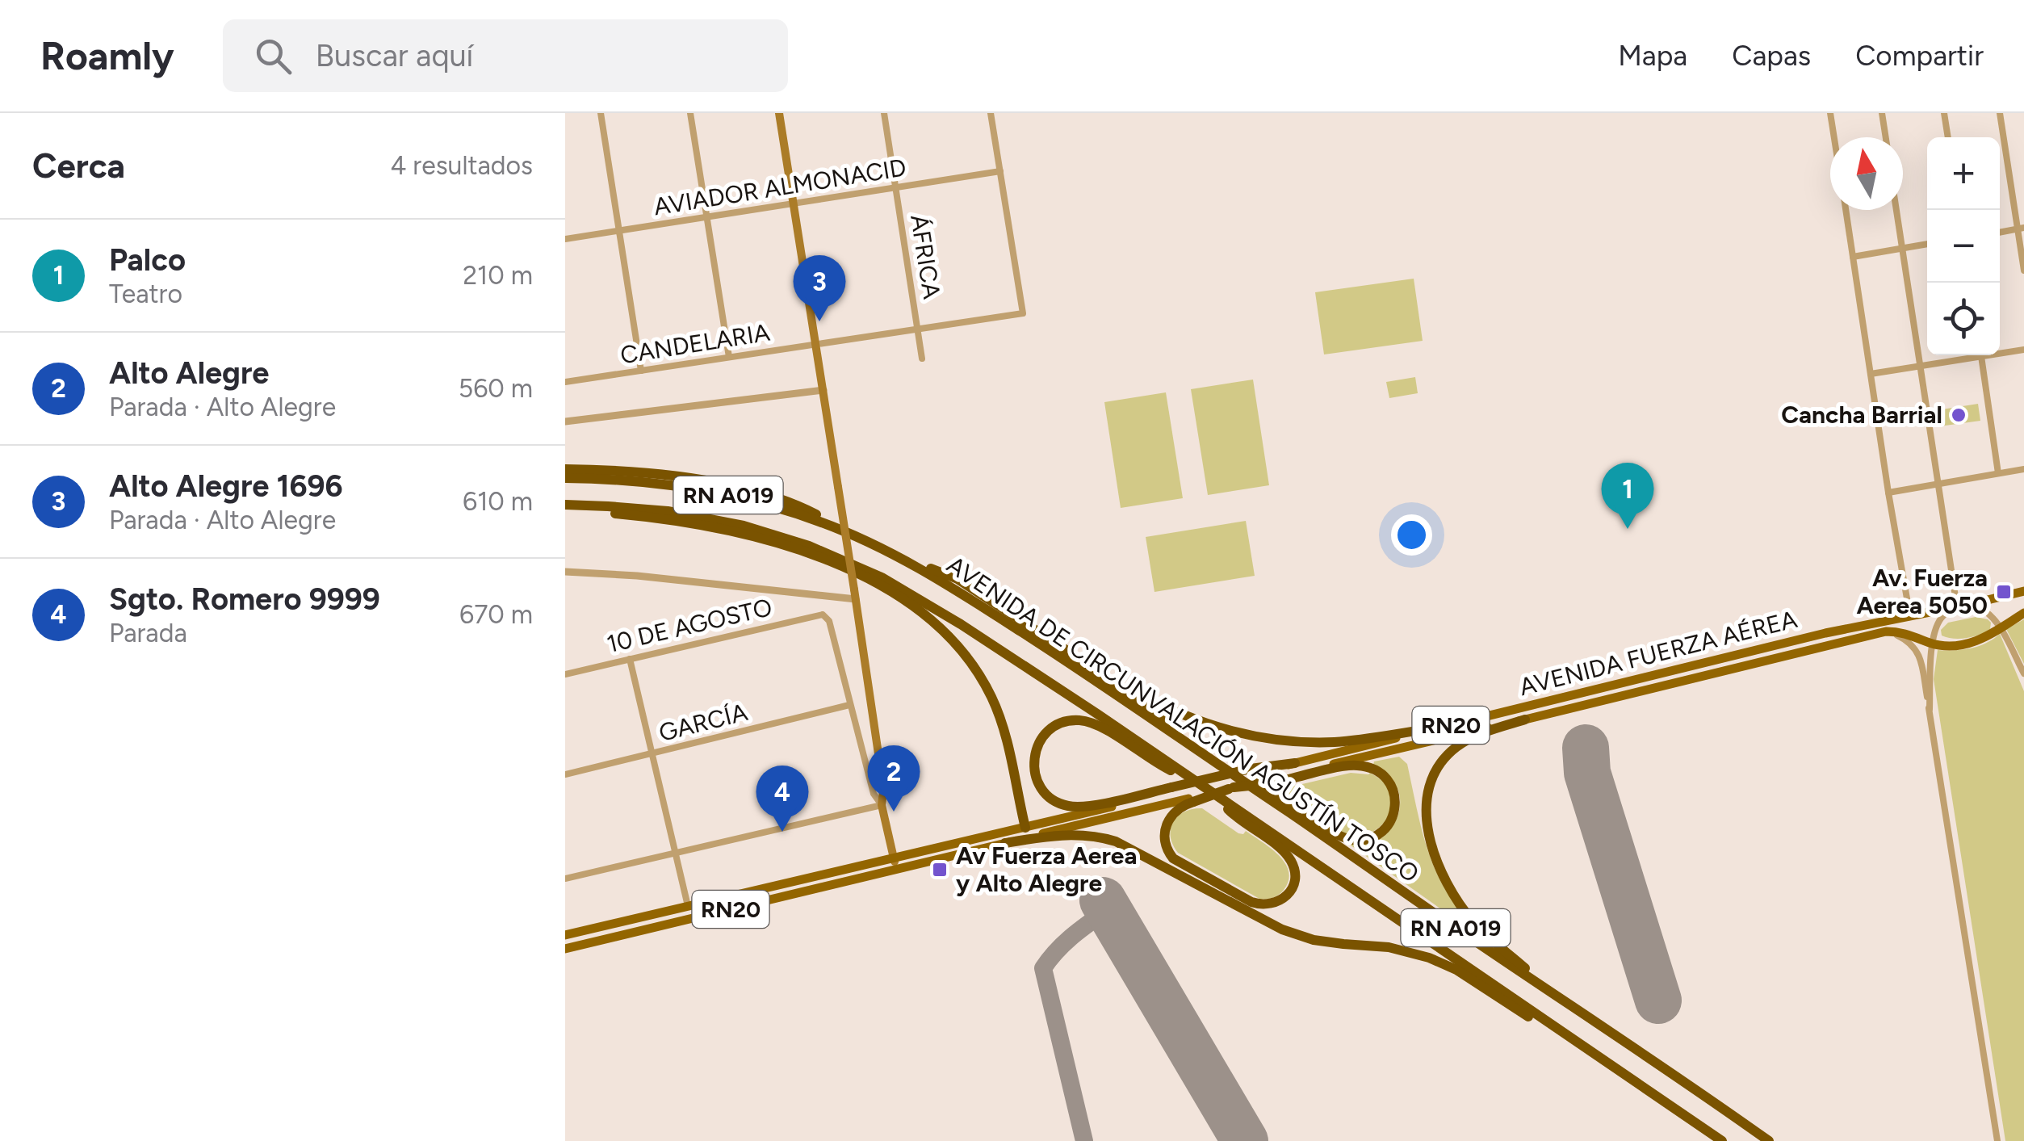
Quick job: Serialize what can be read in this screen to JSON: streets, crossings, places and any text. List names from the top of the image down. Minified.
{"streets":{"highway":["RN A019","AVENIDA DE CIRCUNVALACIÓN AGUSTÍN TOSCO"],"main road":["AVENIDA FUERZA AÉREA","RN20"],"street":["AVIADOR ALMONACID","ÁFRICA","CANDELARIA","10 DE AGOSTO","GARCÍA"]},"crossings":[["AVIADOR ALMONACID","ÁFRICA"],["AVIADOR ALMONACID","CANDELARIA"],["ÁFRICA","CANDELARIA"],["10 DE AGOSTO","GARCÍA"]],"places":{"other":["Cancha Barrial"],"transit":["Av. Fuerza Aerea 5050","Av Fuerza Aerea y Alto Alegre"]},"north":"top","page":{"header":"Roamly","search":"Buscar aquí","nav":["Mapa","Capas","Compartir"],"heading":["Cerca","4 resultados"],"map_buttons":["+","−"],"list":[{"mark":"1","name":"Palco","note":"Teatro","value":"210 m"},{"mark":"2","name":"Alto Alegre","note":"Parada · Alto Alegre","value":"560 m"},{"mark":"3","name":"Alto Alegre 1696","note":"Parada · Alto Alegre","value":"610 m"},{"mark":"4","name":"Sgto. Romero 9999","note":"Parada","value":"670 m"}],"pins":["3","1","2","4"]}}
